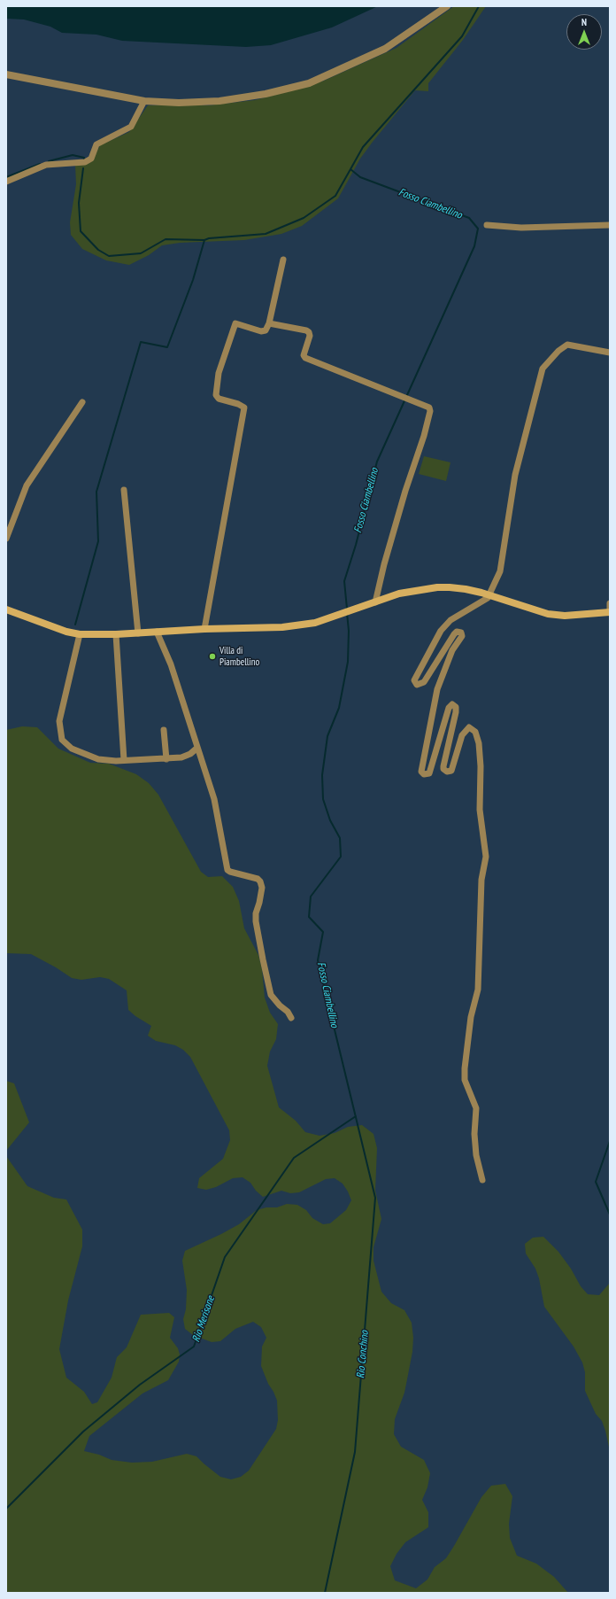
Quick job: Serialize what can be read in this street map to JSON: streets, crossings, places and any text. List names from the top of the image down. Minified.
{"water":["Fosso Ciambellino","Rio Merisone","Rio Conchino"],"places":["Villa di Piambellino"],"north":"top"}
